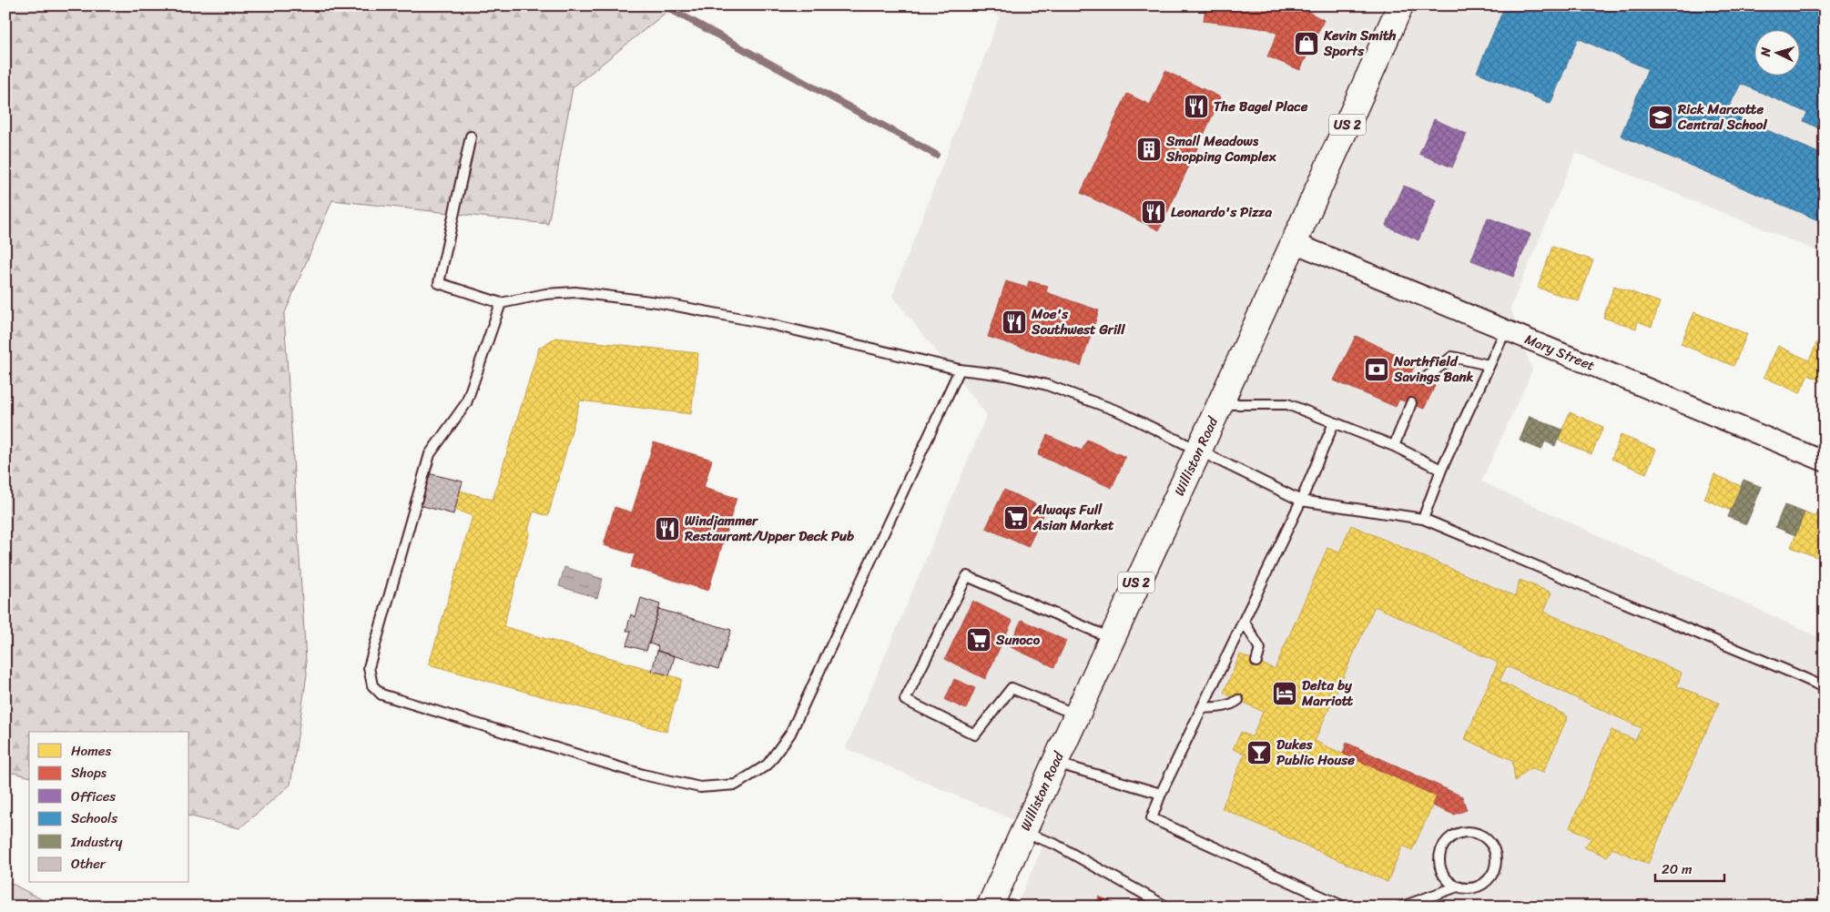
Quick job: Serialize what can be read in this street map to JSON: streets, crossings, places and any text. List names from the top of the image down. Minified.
{"streets":{"main road":["US 2","Williston Road"],"street":["Mary Street"]},"crossings":[["Mary Street","Williston Road"]],"places":{"shop":["Kevin Smith Sports"],"restaurant":["The Bagel Place","Leonardo's Pizza","Moe's Southwest Grill","Windjammer Restaurant/Upper Deck Pub"],"school or university":["Rick Marcotte Central School"],"building":["Small Meadows Shopping Complex"],"bank":["Northfield Savings Bank"],"supermarket":["Always Full Asian Market","Sunoco"],"hotel":["Delta by Marriott"],"bar":["Dukes Public House"]},"legend":["Homes","Shops","Offices","Schools","Industry","Other"],"scale_bar":"20 m","north":"left"}
